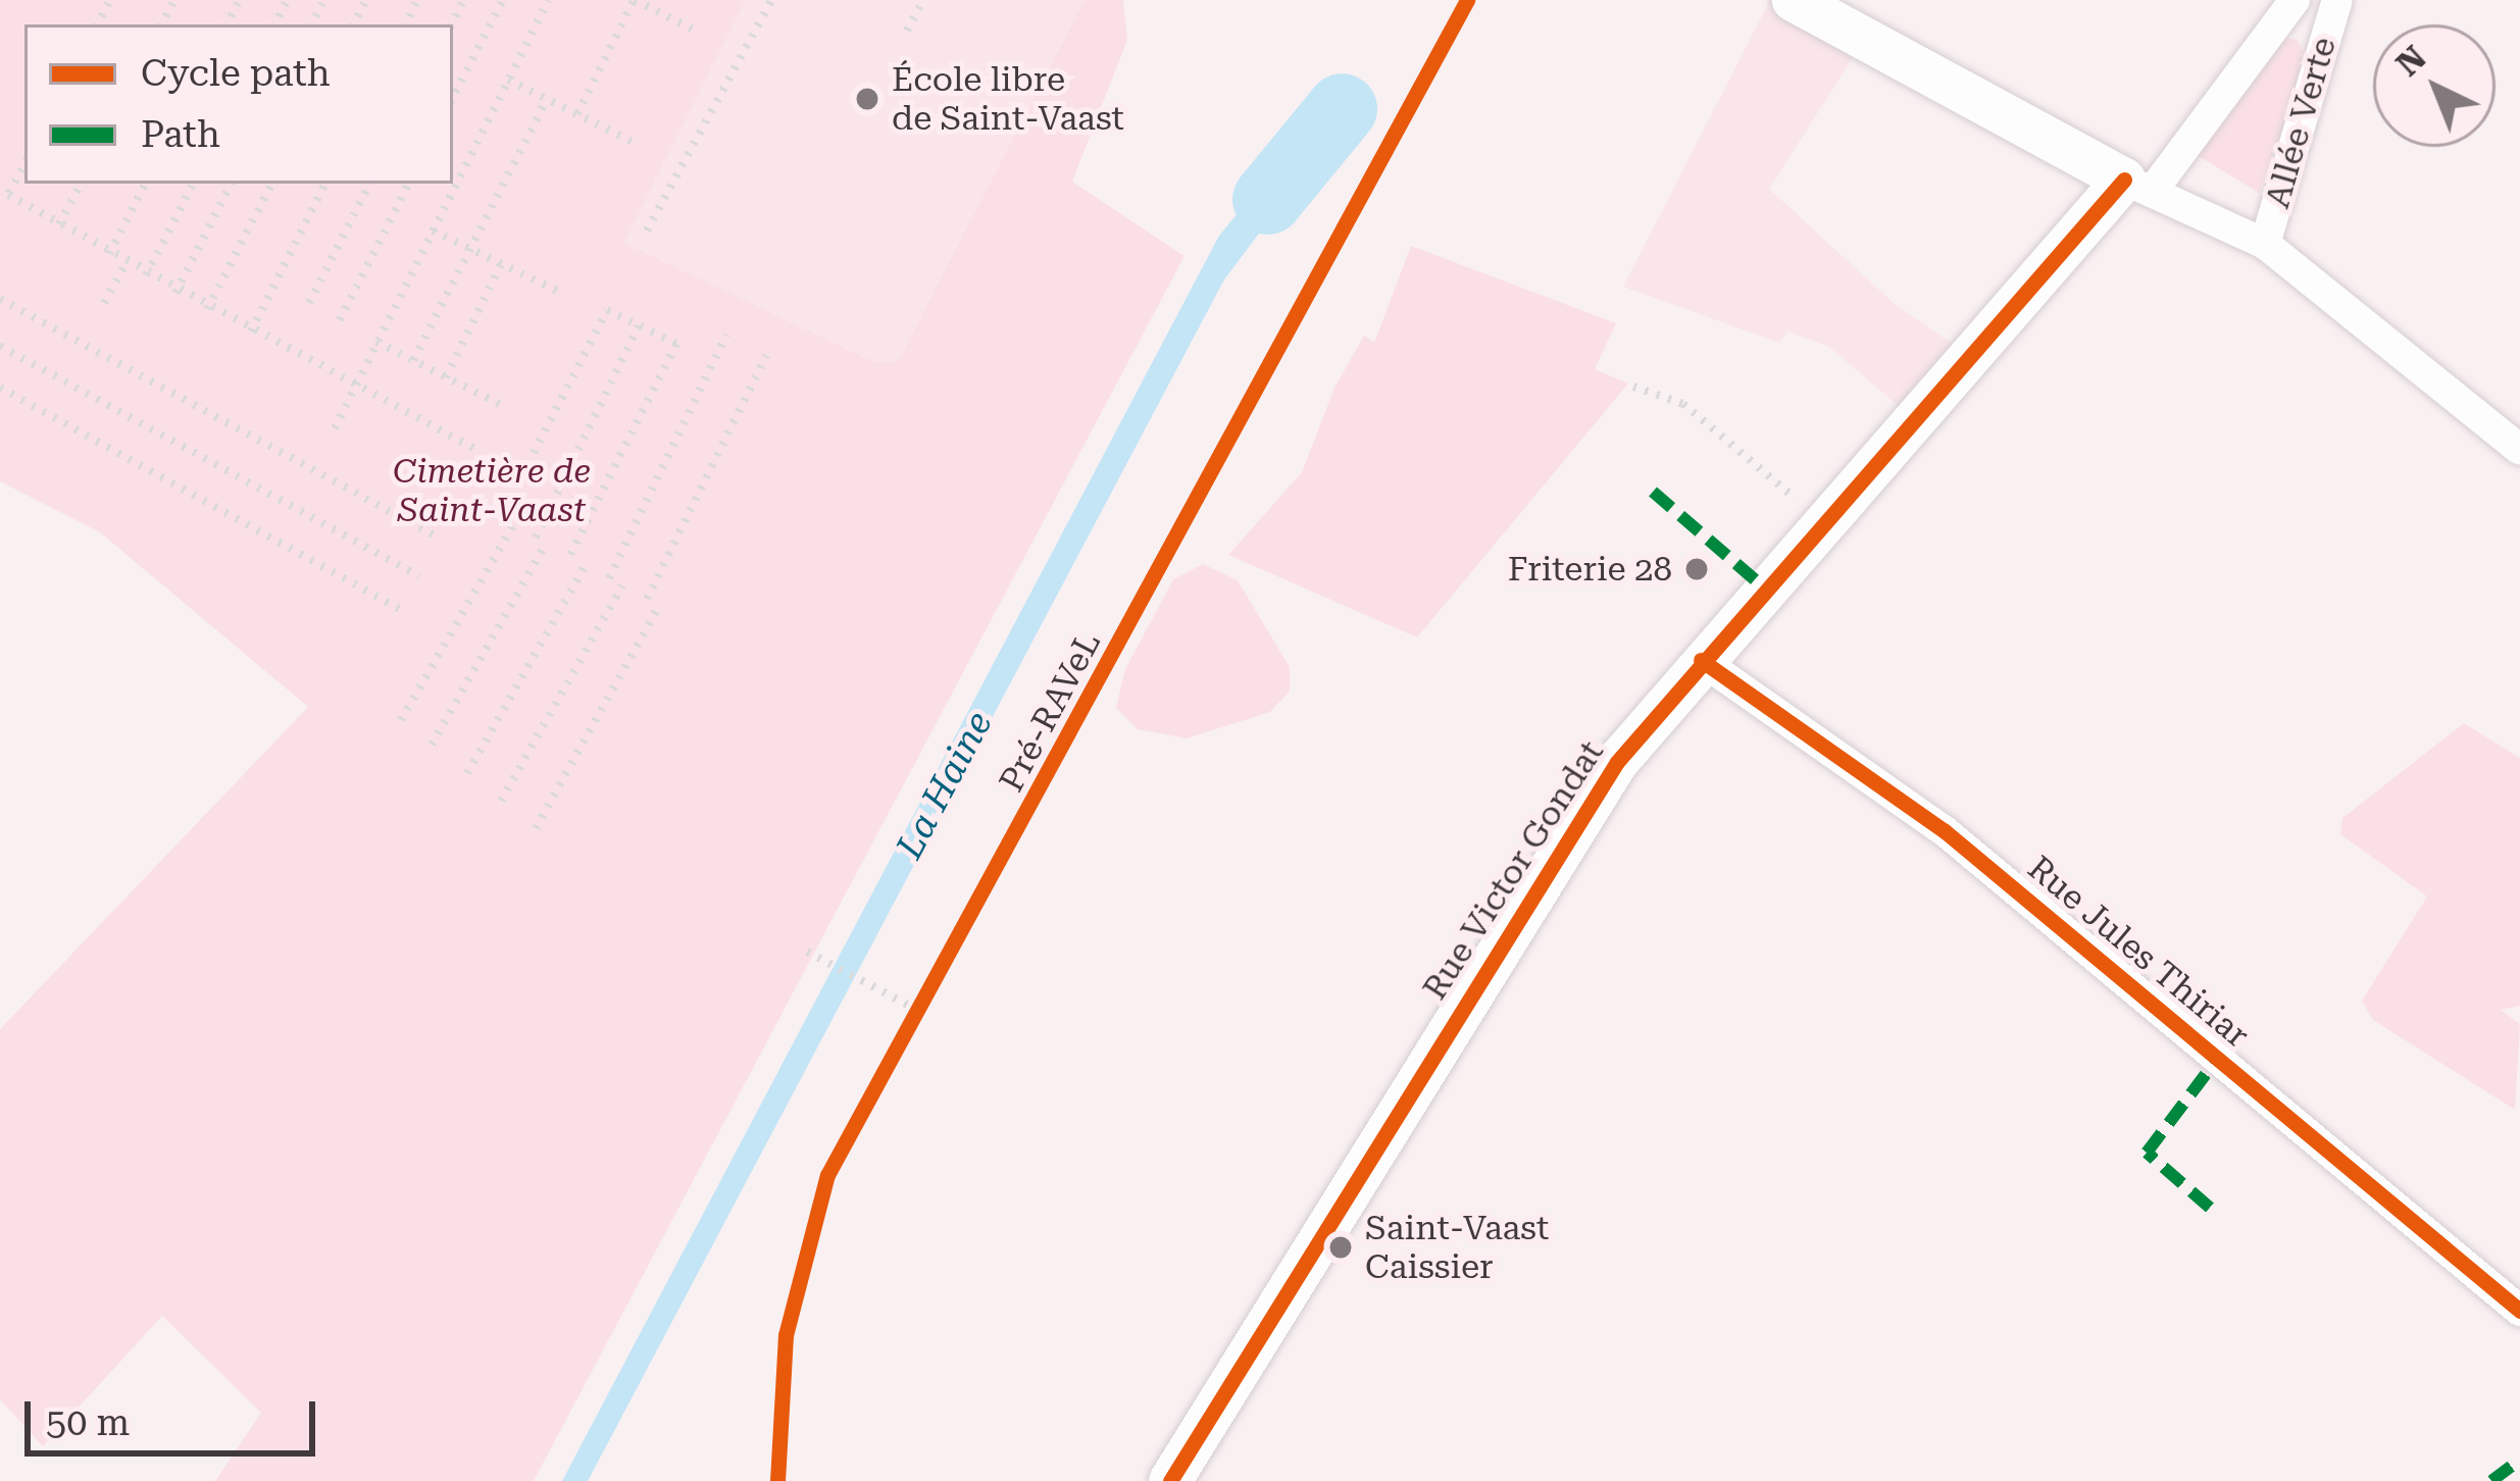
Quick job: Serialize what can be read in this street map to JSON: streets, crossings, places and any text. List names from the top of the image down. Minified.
{"streets":{"street":["Allée Verte","Rue Victor Gondat","Rue Jules Thiriar"],"cycle path":["Pré-RAVeL"]},"crossings":[["Allée Verte","Rue Victor Gondat"],["Rue Victor Gondat","Rue Jules Thiriar"]],"water":["La Haine"],"parks":["Cimetière de Saint-Vaast"],"places":["École libre de Saint-Vaast","Friterie 28","Saint-Vaast Caissier"],"legend":["Cycle path","Path"],"scale_bar":"50 m","north":"top left"}
